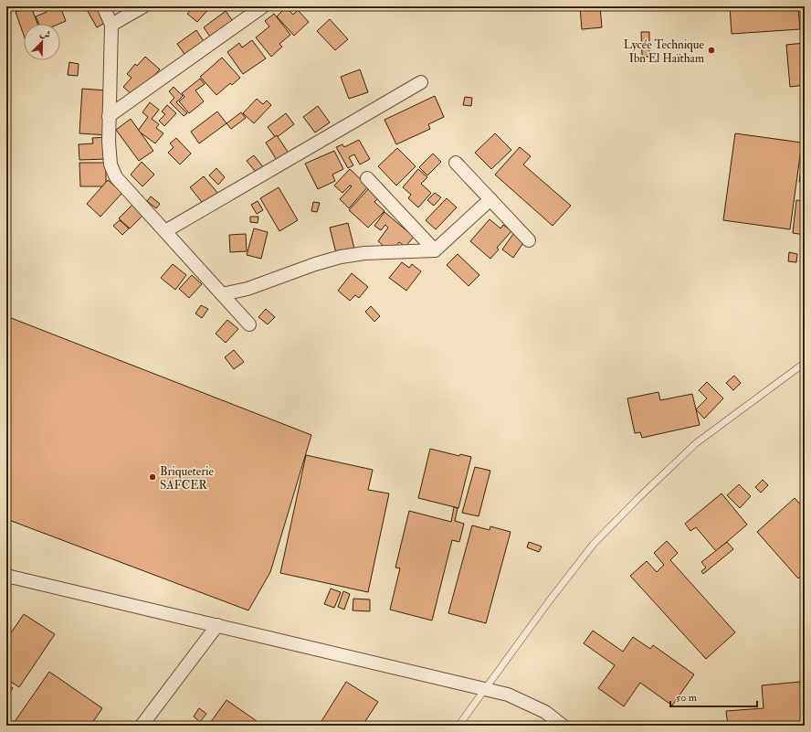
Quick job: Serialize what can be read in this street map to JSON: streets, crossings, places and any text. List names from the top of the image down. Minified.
{"places":["Lycée Technique Ibn El Haïtham","Briqueterie SAFCER"],"scale_bar":"50 m","north":"top right"}
